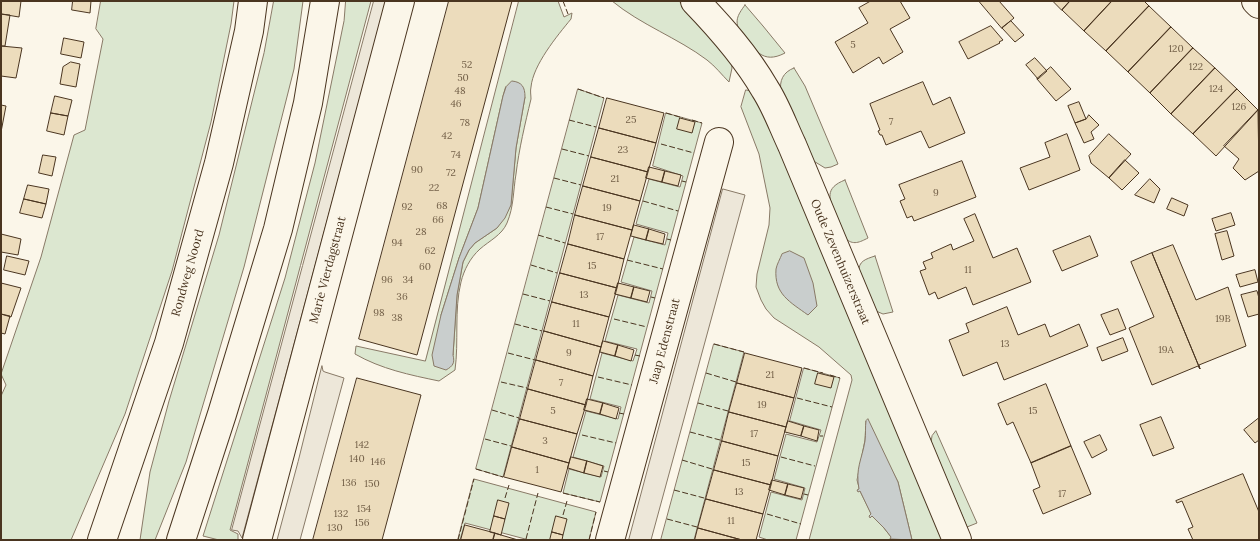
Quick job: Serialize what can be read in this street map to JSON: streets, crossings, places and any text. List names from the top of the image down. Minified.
{"streets":{"street":["Oude Zevenhuizerstraat","Marie Vierdagstraat","Rondweg Noord","Jaap Edenstraat"]},"house_numbers":["5","120","52","122","50","124","48","46","126","25","7","78","42","23","74","90","72","21","22","9","68","92","19","66","28","17","94","62","15","60","11","96","34","13","36","98","38","19B","11","13","19A","9","21","7","19","5","15","17","3","142","140","146","15","1","136","150","13","17","154","132","11","156","130"]}
